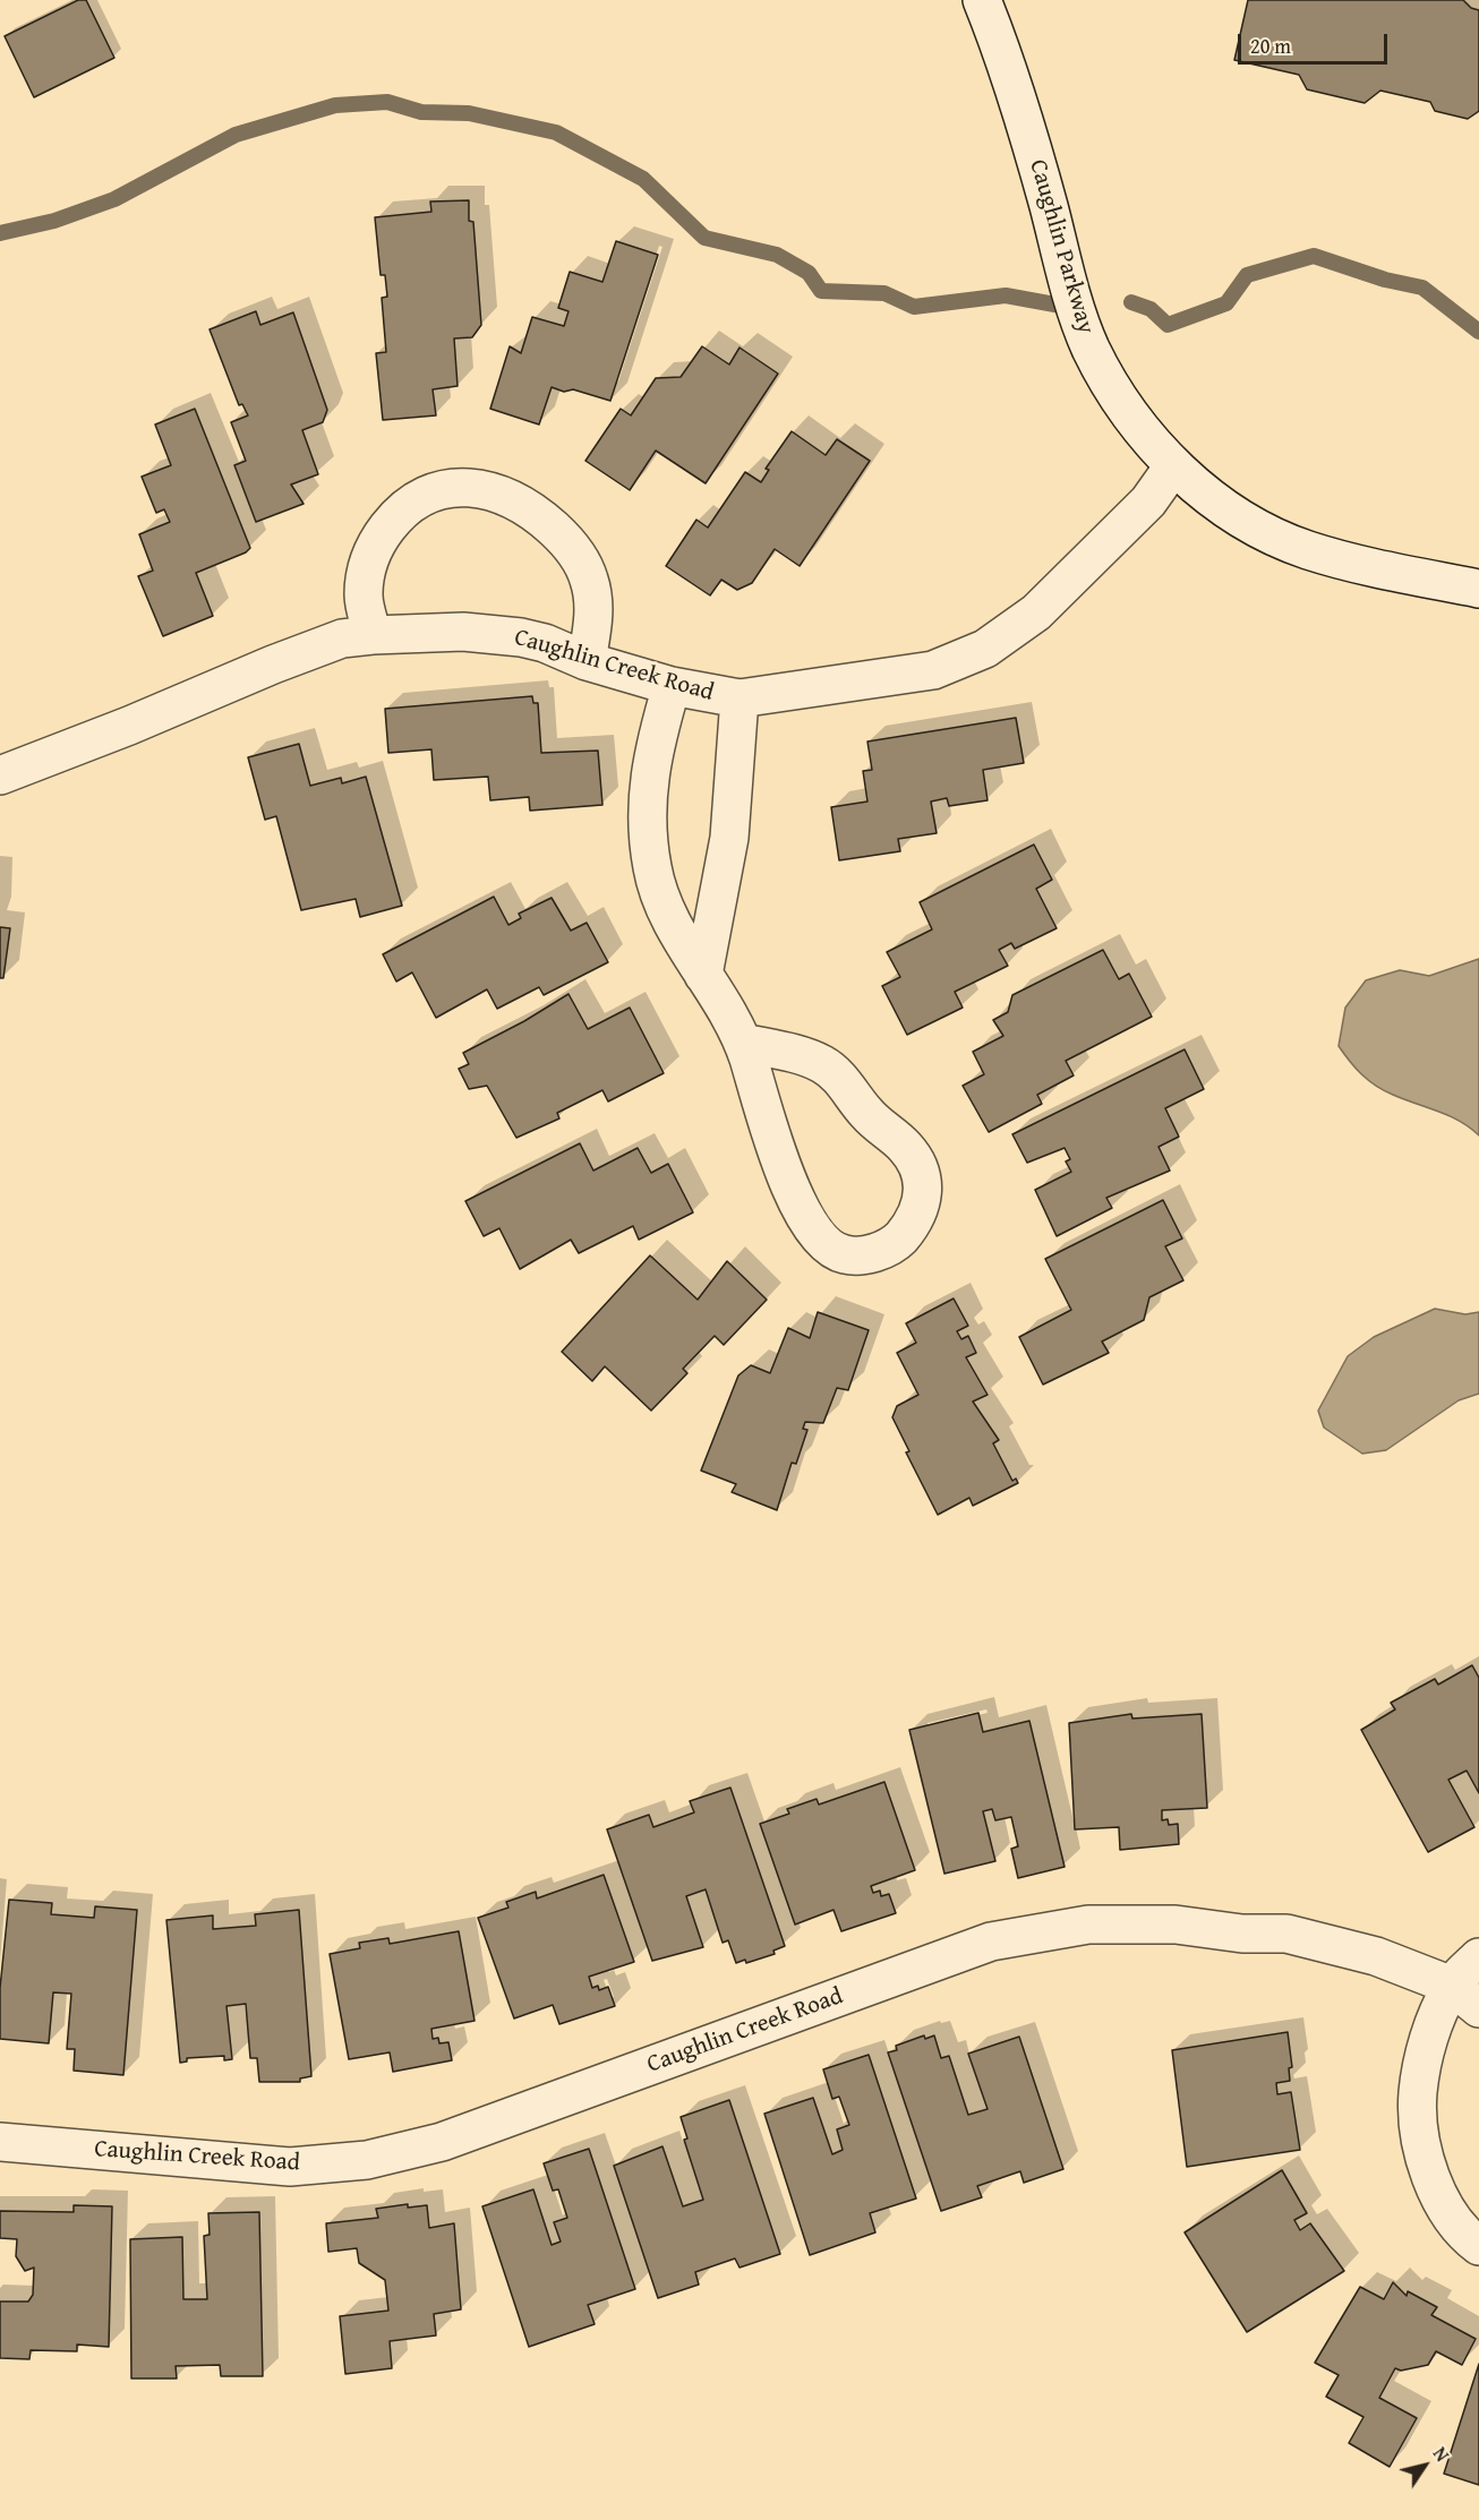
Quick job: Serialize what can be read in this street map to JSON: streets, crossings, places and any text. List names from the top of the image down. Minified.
{"streets":{"street":["Caughlin Parkway","Caughlin Creek Road"]},"crossings":[["Caughlin Parkway","Caughlin Creek Road"]],"scale_bar":"20 m","north":"top right"}
